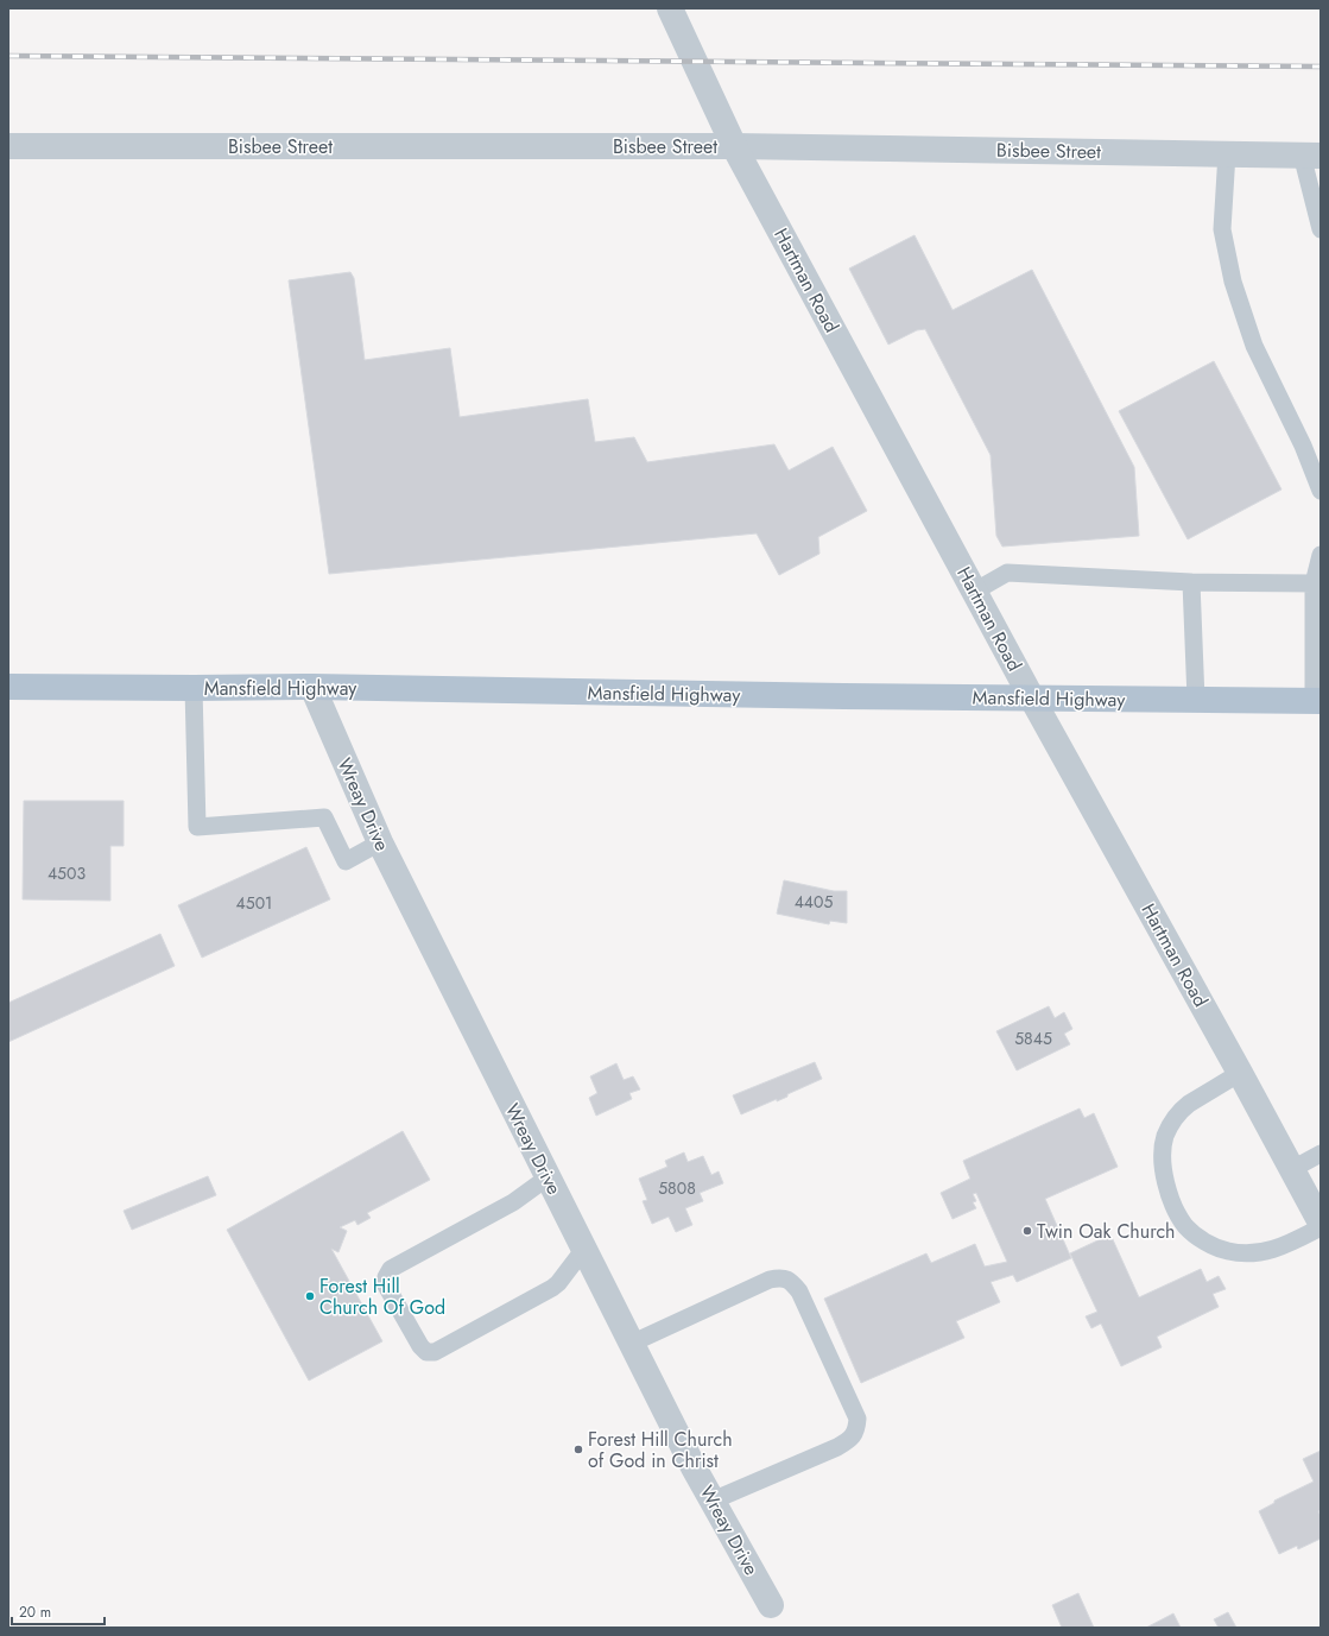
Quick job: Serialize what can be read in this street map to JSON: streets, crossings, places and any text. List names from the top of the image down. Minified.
{"streets":{"main road":["Mansfield Highway"],"street":["Bisbee Street","Hartman Road","Wreay Drive"]},"crossings":[["Bisbee Street","Hartman Road"],["Hartman Road","Mansfield Highway"],["Mansfield Highway","Wreay Drive"]],"places":["Twin Oak Church","Forest Hill Church Of God","Forest Hill Church of God in Christ"],"house_numbers":["4503","4405","4501","5845","5808"],"scale_bar":"20 m"}
